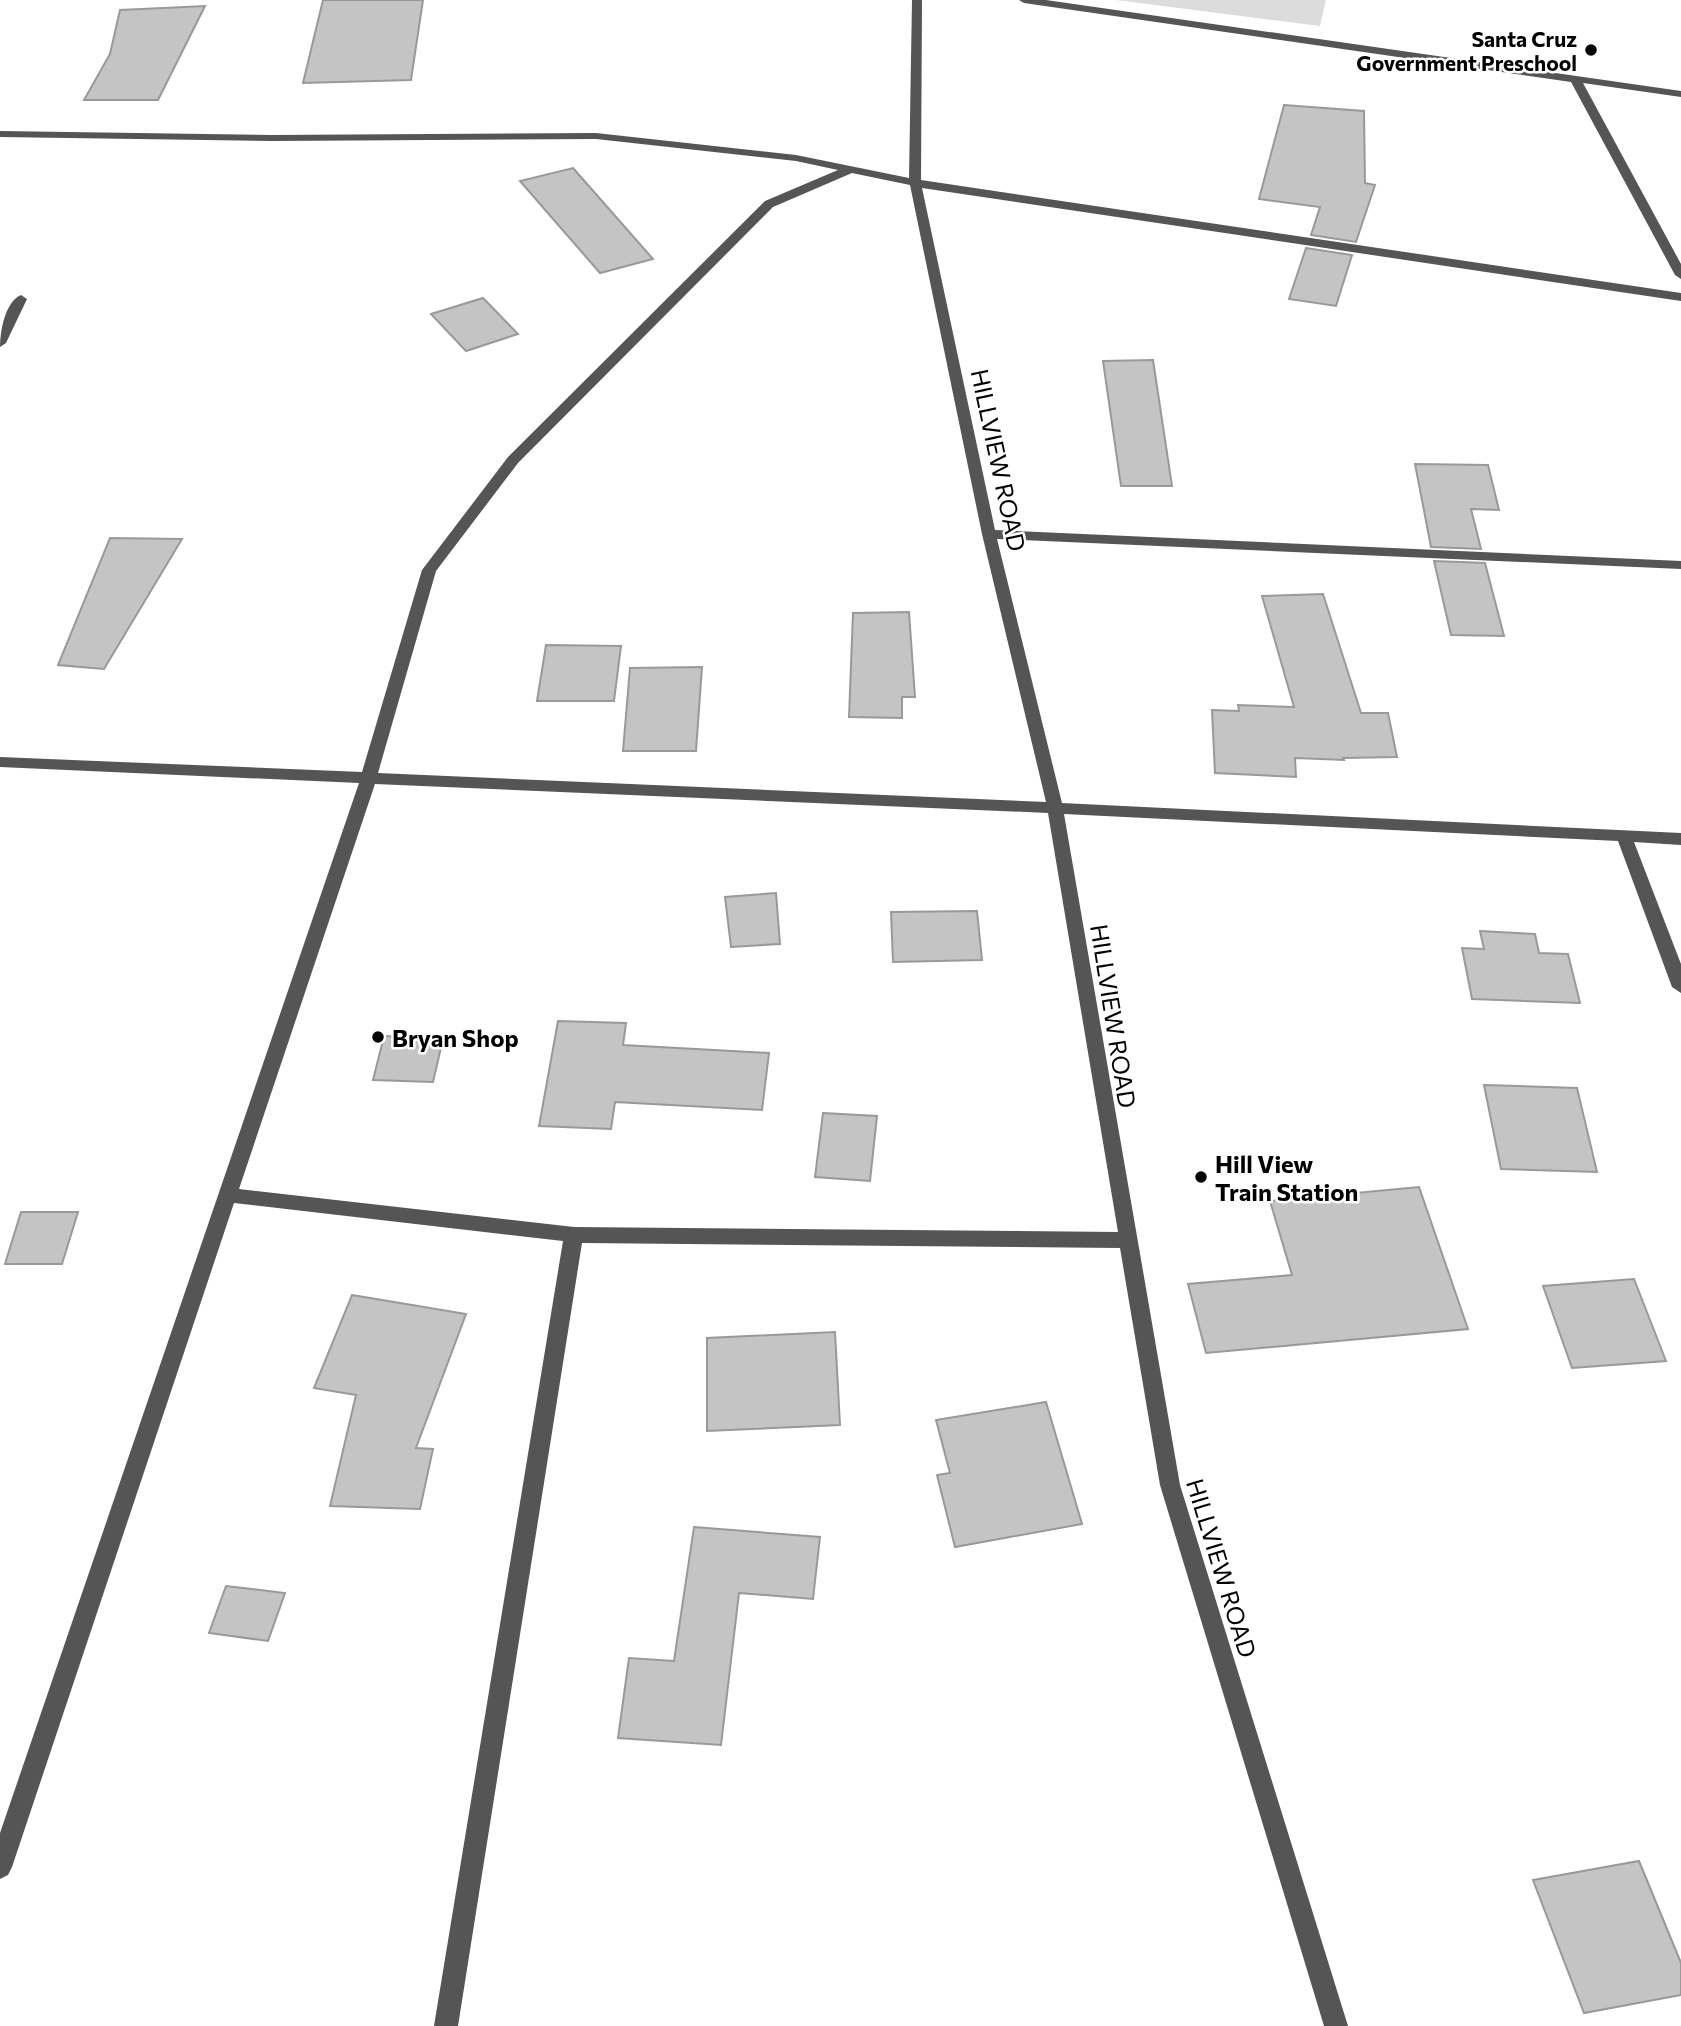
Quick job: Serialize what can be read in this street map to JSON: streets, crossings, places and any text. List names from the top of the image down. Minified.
{"streets":{"street":["HILLVIEW ROAD"]},"places":["Santa Cruz Government Preschool","Bryan Shop","Hill View Train Station"]}
